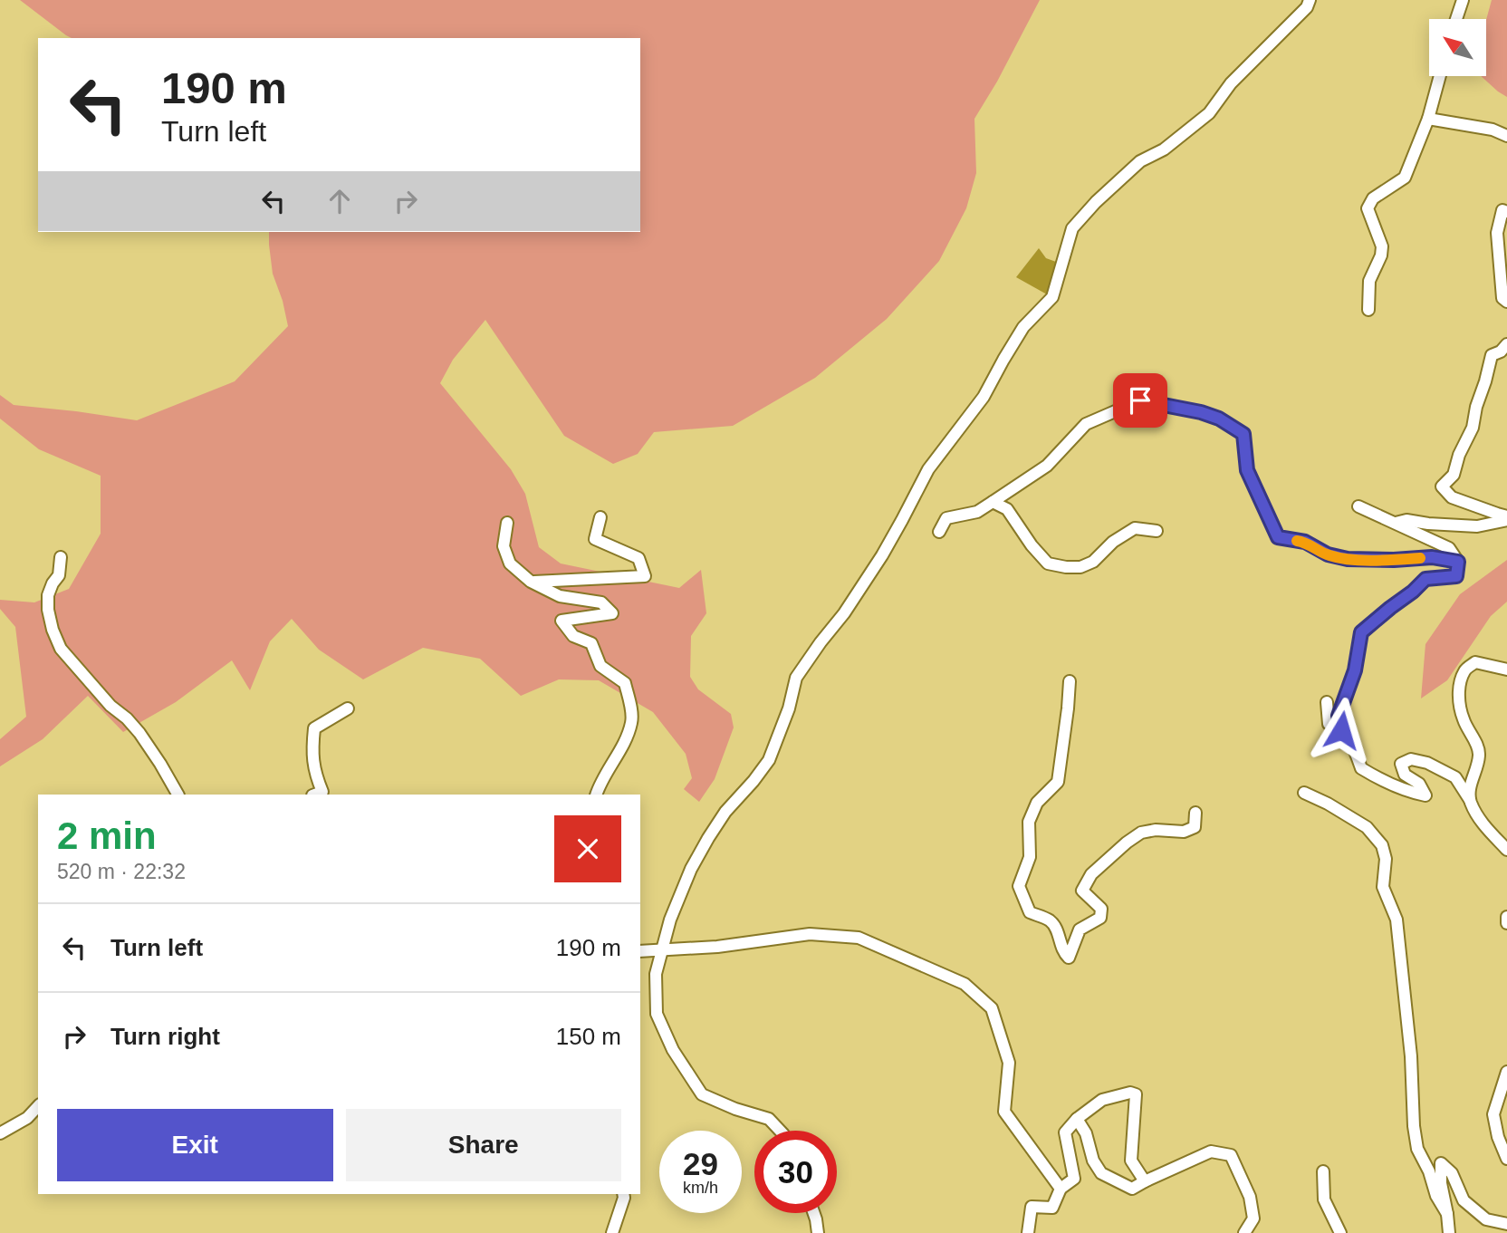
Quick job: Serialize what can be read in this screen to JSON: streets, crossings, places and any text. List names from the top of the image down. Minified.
{"north":"top left","page":{"turn":["190 m","Turn left"],"heading":["2 min","520 m · 22:32"],"list":[{"name":"Turn left","value":"190 m"},{"name":"Turn right","value":"150 m"}],"buttons":["Exit","Share"],"speed":"29 km/h","limit":"30"}}
